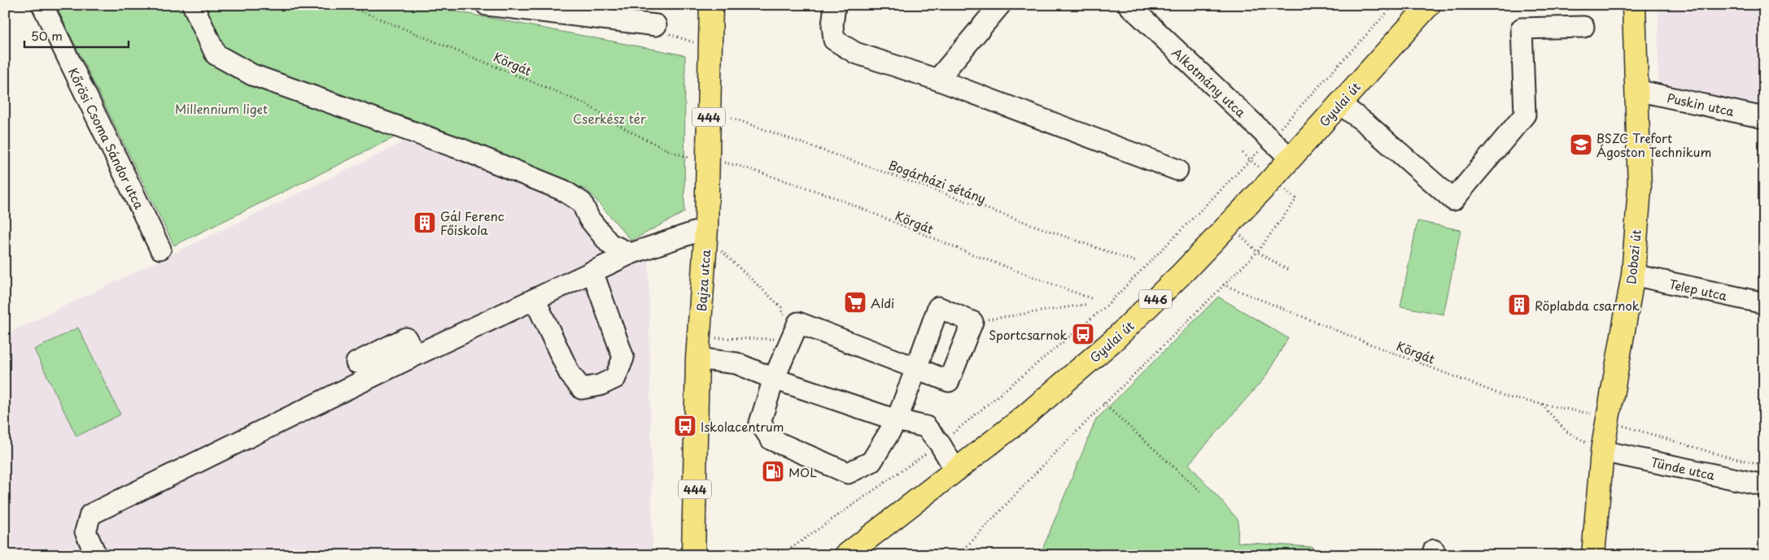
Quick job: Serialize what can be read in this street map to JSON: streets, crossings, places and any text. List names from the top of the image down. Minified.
{"streets":{"main road":["Gyulai út","444","Dobozi út","Bajza utca","446"],"street":["Alkotmány utca","Puskin utca","Kőrösi Csoma Sándor utca","Telep utca","Tünde utca"],"path":["Körgát","Bogárházi sétány"]},"crossings":[["Alkotmány utca","Gyulai út"],["Puskin utca","Dobozi út"],["Dobozi út","Telep utca"],["Dobozi út","Tünde utca"]],"parks":["Millennium liget","Cserkész tér"],"places":{"school or university":["BSZC Trefort Ágoston Technikum"],"building":["Gál Ferenc Főiskola","Röplabda csarnok"],"supermarket":["Aldi"],"bus stop":["Sportcsarnok","Iskolacentrum"],"fuel station":["MOL"]},"scale_bar":"50 m"}
